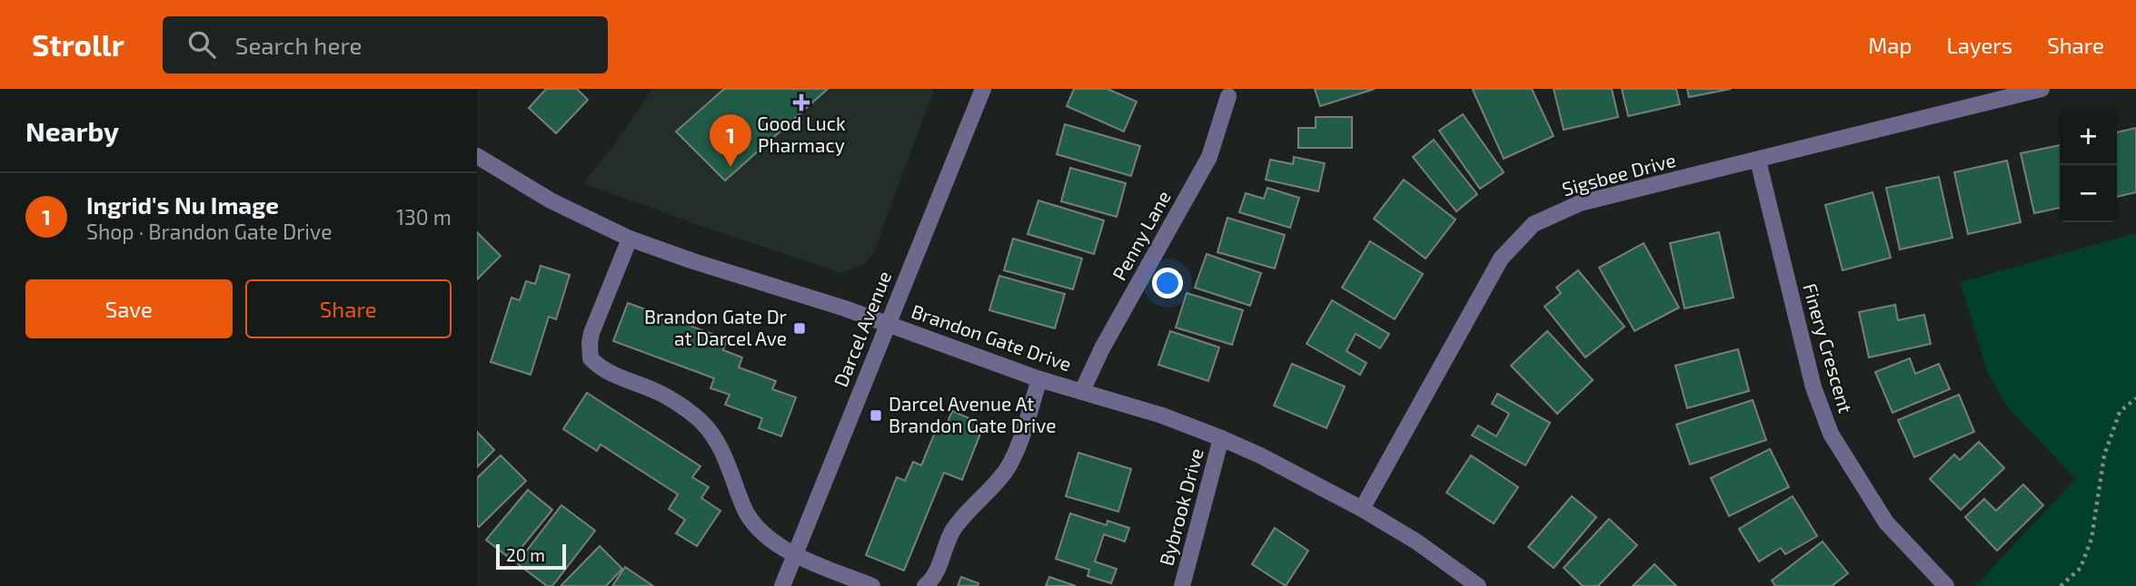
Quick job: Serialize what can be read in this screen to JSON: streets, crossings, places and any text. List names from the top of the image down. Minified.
{"streets":{"street":["Sigsbee Drive","Penny Lane","Darcel Avenue","Brandon Gate Drive","Finery Crescent","Bybrook Drive"]},"crossings":[["Sigsbee Drive","Brandon Gate Drive"],["Sigsbee Drive","Finery Crescent"],["Penny Lane","Brandon Gate Drive"],["Darcel Avenue","Brandon Gate Drive"],["Brandon Gate Drive","Bybrook Drive"]],"places":{"health":["Good Luck Pharmacy"],"transit":["Brandon Gate Dr at Darcel Ave","Darcel Avenue At Brandon Gate Drive"]},"scale_bar":"20 m","page":{"header":"Strollr","search":"Search here","nav":["Map","Layers","Share"],"heading":"Nearby","map_buttons":["+","−"],"pins":"1","list":[{"mark":"1","name":"Ingrid's Nu Image","note":"Shop · Brandon Gate Drive","value":"130 m"}],"buttons":["Save","Share"],"scale":"20 m"}}
